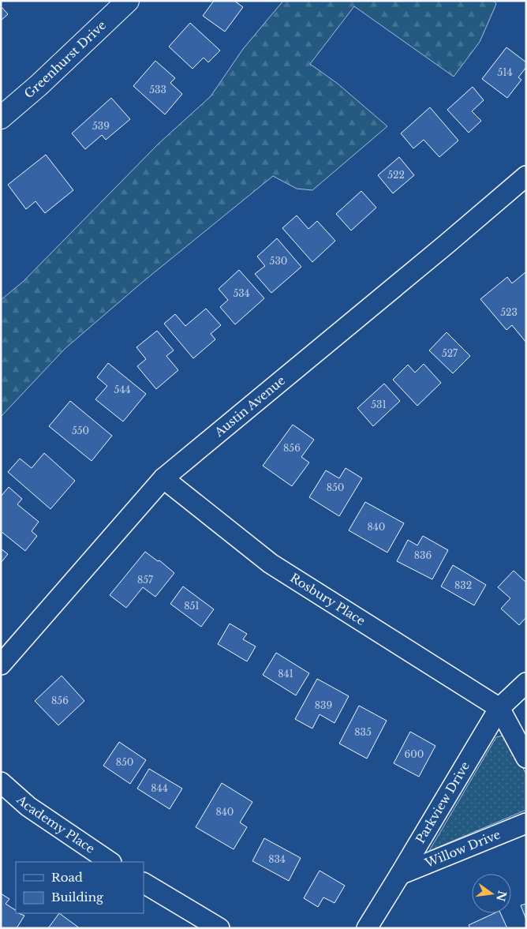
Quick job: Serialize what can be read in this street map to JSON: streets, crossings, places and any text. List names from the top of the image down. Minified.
{"streets":{"street":["Greenhurst Drive","Austin Avenue","Rosbury Place","Parkview Drive","Academy Place","Willow Drive"]},"crossings":[["Austin Avenue","Rosbury Place"],["Rosbury Place","Parkview Drive"],["Parkview Drive","Willow Drive"]],"house_numbers":["514","533","539","522","530","534","523","527","544","531","550","856","850","840","836","857","832","851","841","856","839","835","600","850","844","840","834"],"legend":["Road","Building"],"north":"right"}
